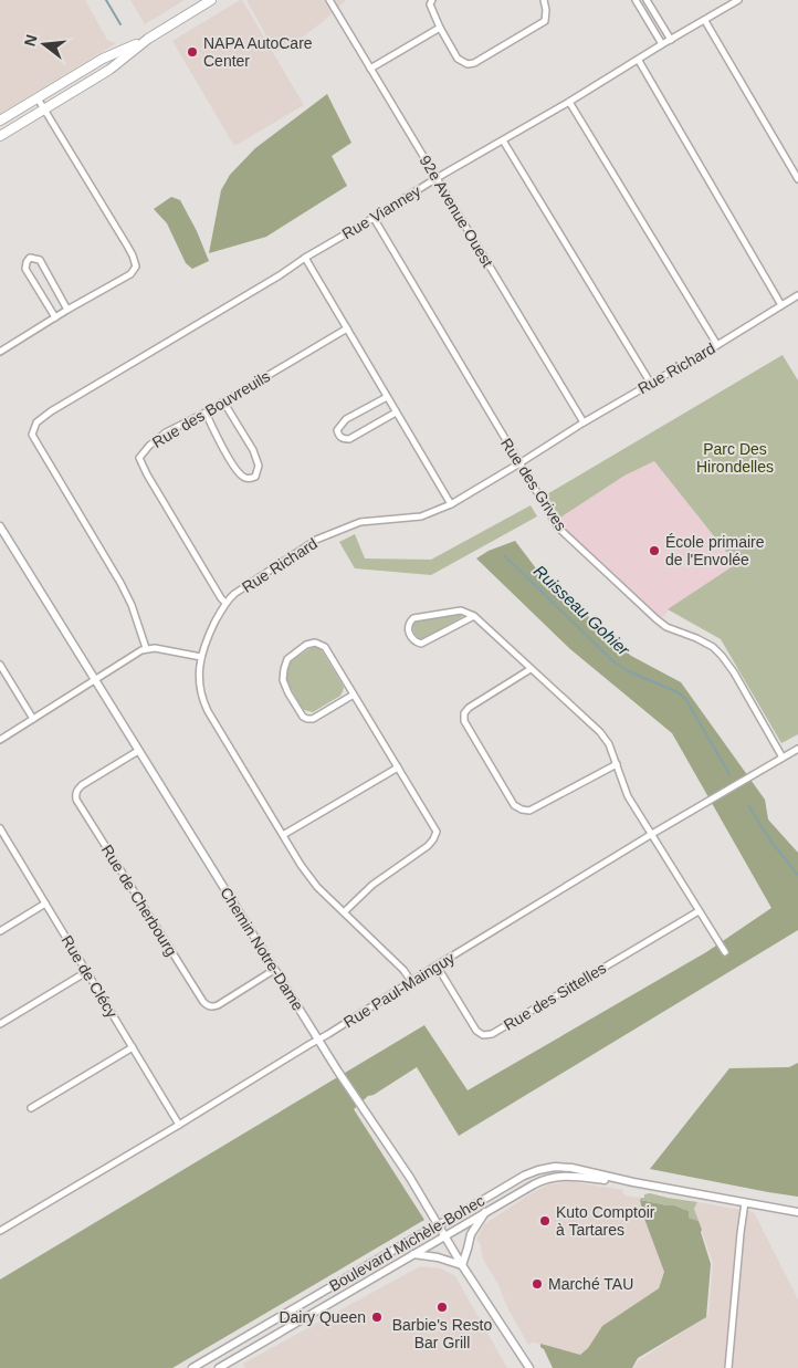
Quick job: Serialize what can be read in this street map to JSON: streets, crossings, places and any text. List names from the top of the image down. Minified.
{"streets":{"street":["92e Avenue Ouest","Rue Vianney","Rue Richard","Rue des Bouvreuils","Rue des Grives","Rue de Cherbourg","Chemin Notre-Dame","Rue de Clécy","Rue Paul-Mainguy","Rue des Sittelles","Boulevard Michèle-Bohec"]},"crossings":[["92e Avenue Ouest","Rue Vianney"],["92e Avenue Ouest","Rue Richard"],["Rue Vianney","Rue des Grives"],["Rue Richard","Rue des Bouvreuils"],["Rue Richard","Rue des Grives"],["Rue Richard","Rue Paul-Mainguy"],["Rue des Grives","Rue Paul-Mainguy"],["Rue de Cherbourg","Chemin Notre-Dame"],["Chemin Notre-Dame","Rue Paul-Mainguy"],["Chemin Notre-Dame","Boulevard Michèle-Bohec"],["Rue de Clécy","Rue Paul-Mainguy"],["Rue Paul-Mainguy","Rue des Sittelles"]],"water":["Ruisseau Gohier"],"parks":["Parc Des Hirondelles"],"places":["NAPA AutoCare Center","École primaire de l'Envolée","Kuto Comptoir à Tartares","Marché TAU","Barbie's Resto Bar Grill","Dairy Queen"],"north":"left"}
